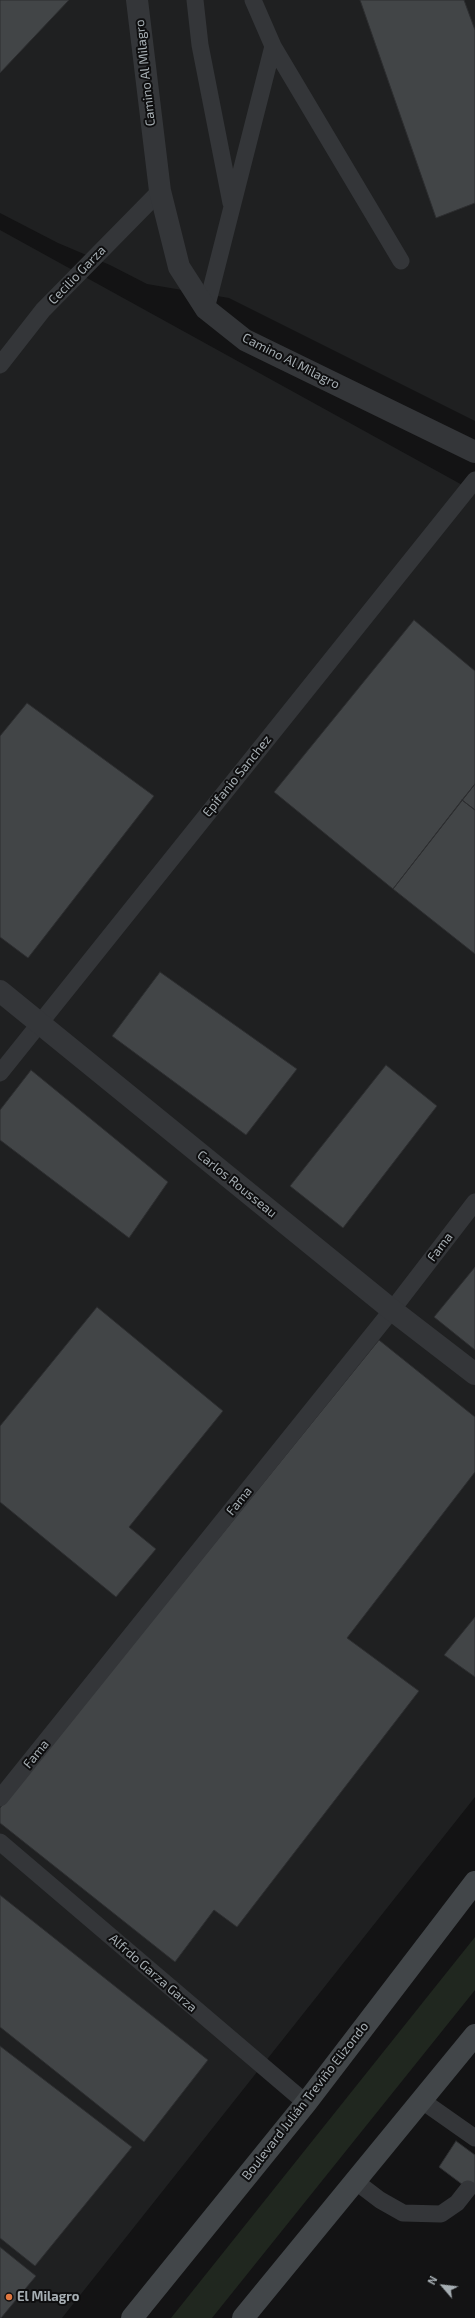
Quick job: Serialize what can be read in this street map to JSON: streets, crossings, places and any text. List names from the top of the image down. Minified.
{"streets":{"main road":["Boulevard Julián Treviño Elizondo"],"street":["Camino Al Milagro","Carlos Rousseau"],"lane":["Cecilio Garza","Epifanio Sanchez","Fama","Alfrdo Garza Garza"]},"crossings":[["Camino Al Milagro","Cecilio Garza"],["Epifanio Sanchez","Carlos Rousseau"],["Carlos Rousseau","Fama"],["Alfrdo Garza Garza","Boulevard Julián Treviño Elizondo"]],"places":["El Milagro"],"north":"top left"}
